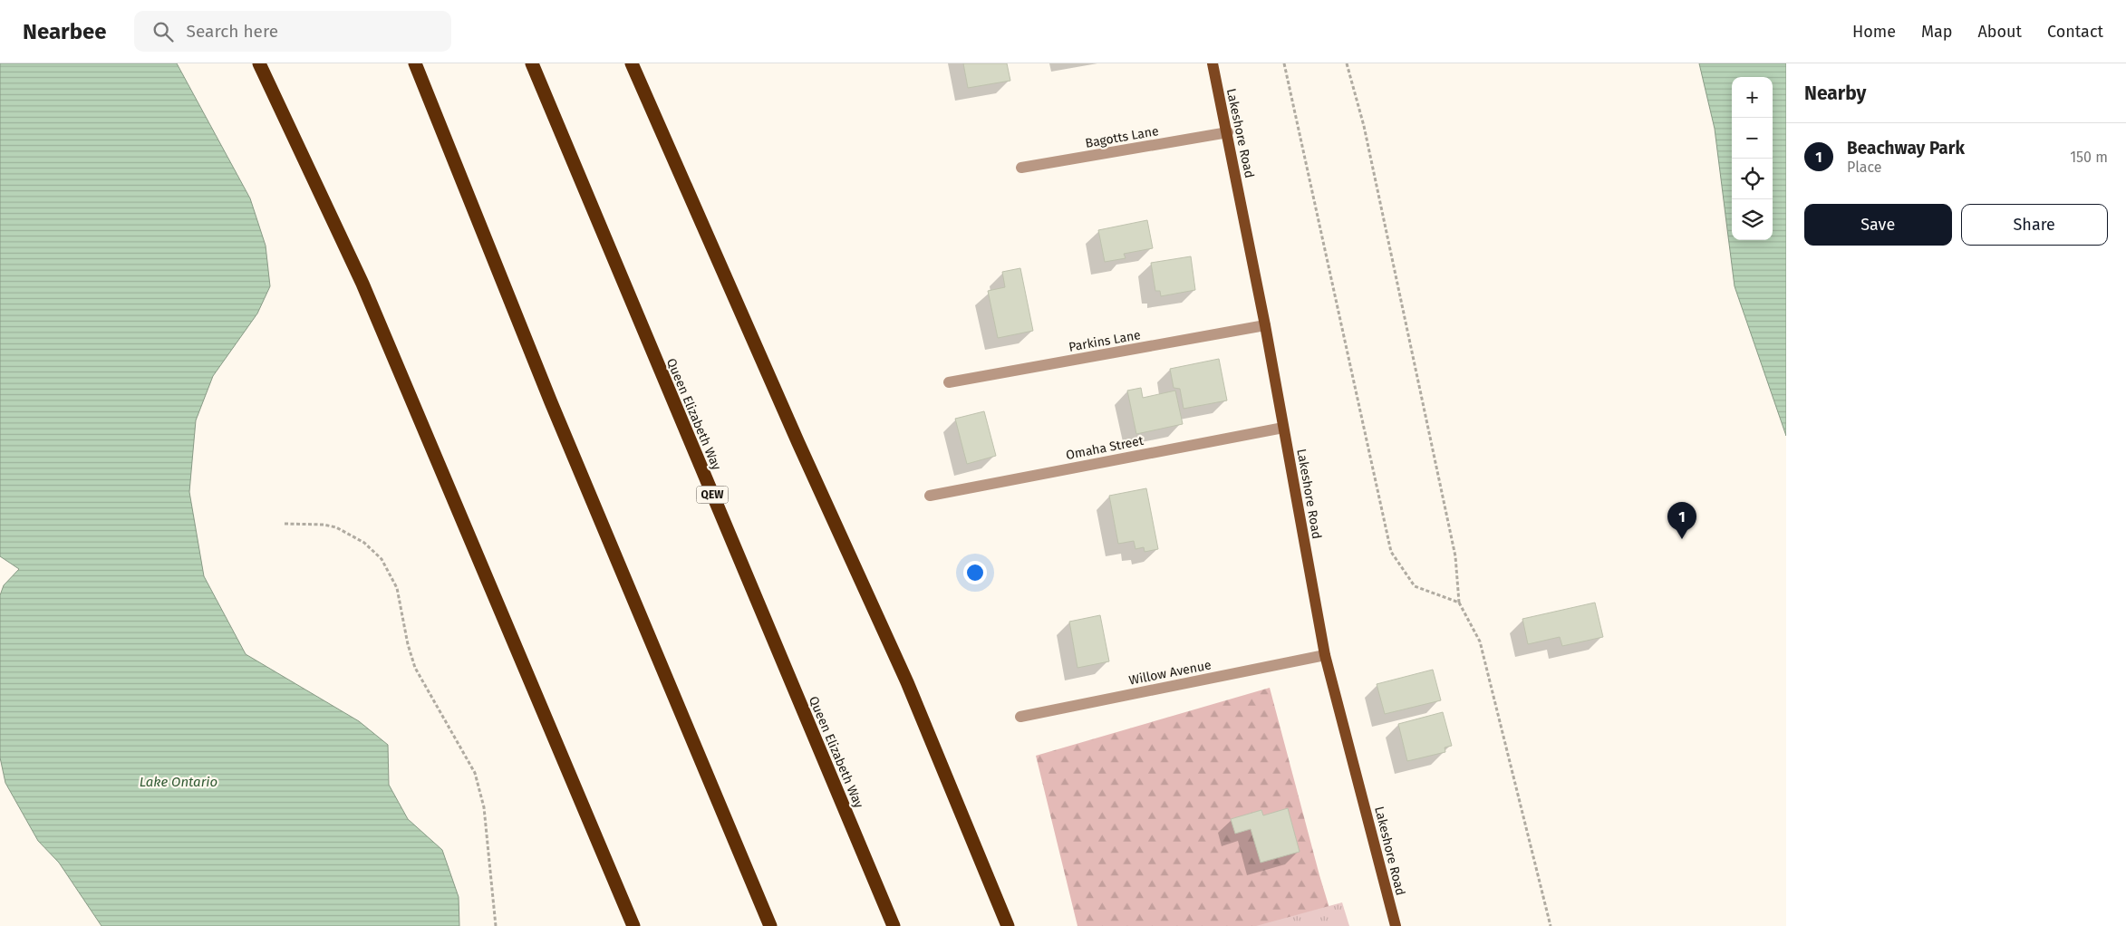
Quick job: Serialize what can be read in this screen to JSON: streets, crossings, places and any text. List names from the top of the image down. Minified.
{"streets":{"highway":["Queen Elizabeth Way","QEW"],"main road":["Lakeshore Road"],"street":["Bagotts Lane","Parkins Lane","Omaha Street","Willow Avenue"]},"crossings":[["Lakeshore Road","Bagotts Lane"],["Lakeshore Road","Parkins Lane"],["Lakeshore Road","Omaha Street"],["Lakeshore Road","Willow Avenue"]],"water":["Lake Ontario"],"page":{"header":"Nearbee","search":"Search here","nav":["Home","Map","About","Contact"],"heading":"Nearby","map_buttons":["+","−"],"list":[{"mark":"1","name":"Beachway Park","note":"Place","value":"150 m"}],"buttons":["Save","Share"],"pins":"1"}}
